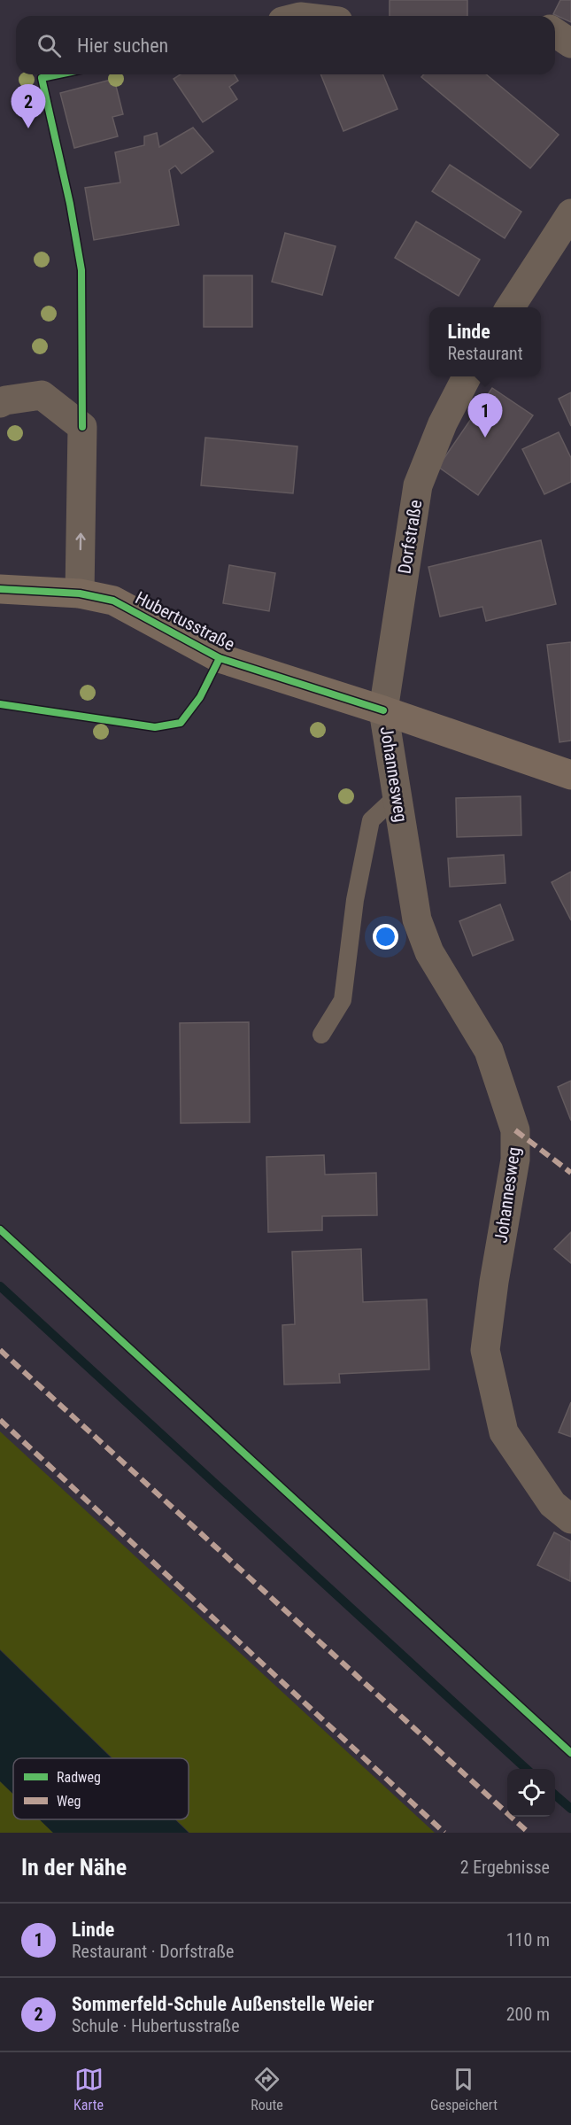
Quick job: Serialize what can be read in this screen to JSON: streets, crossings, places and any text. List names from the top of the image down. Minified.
{"streets":{"street":["Dorfstraße","Hubertusstraße","Johannesweg"]},"crossings":[["Dorfstraße","Hubertusstraße"],["Dorfstraße","Johannesweg"],["Hubertusstraße","Johannesweg"]],"legend":["Radweg","Weg"],"page":{"search":"Hier suchen","pins":["2","1"],"popup":["Linde","Restaurant"],"heading":["In der Nähe","2 Ergebnisse"],"list":[{"mark":"1","name":"Linde","note":"Restaurant · Dorfstraße","value":"110 m"},{"mark":"2","name":"Sommerfeld-Schule Außenstelle Weier","note":"Schule · Hubertusstraße","value":"200 m"}],"nav":["Karte","Route","Gespeichert"]}}
